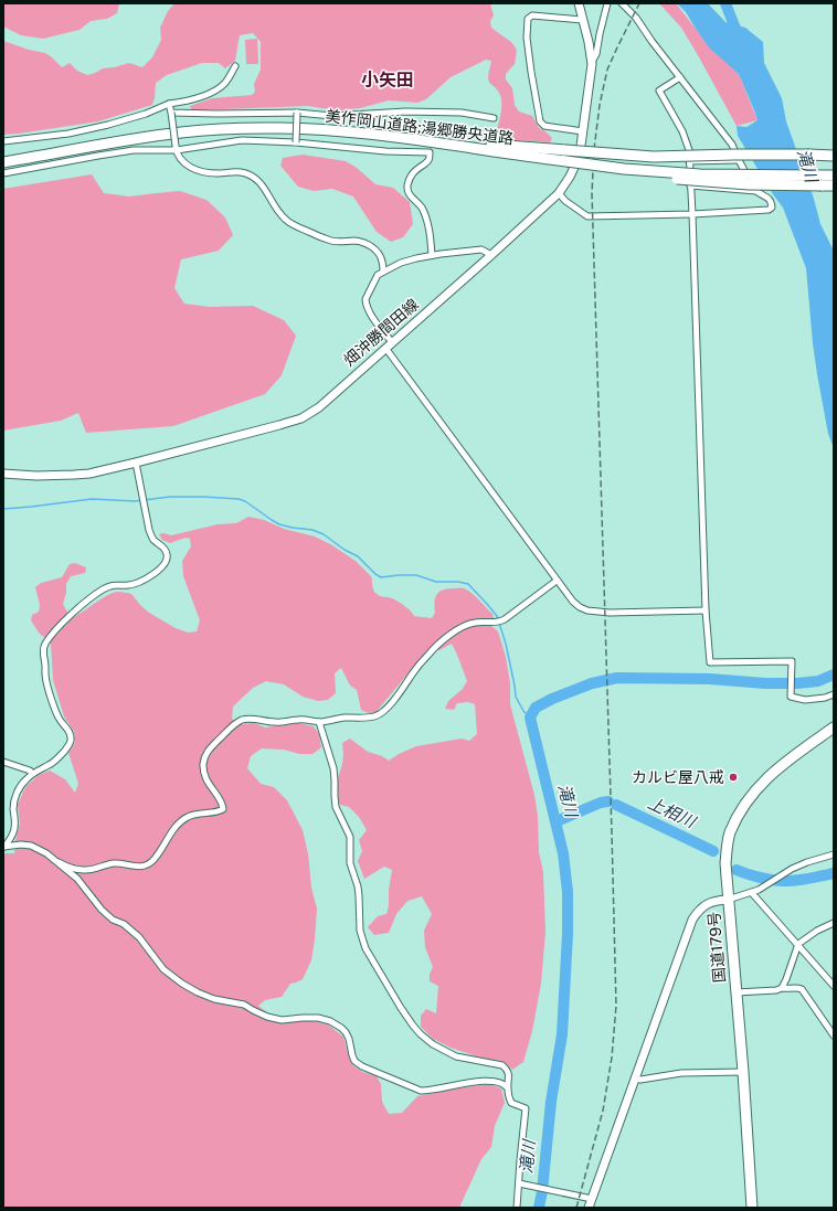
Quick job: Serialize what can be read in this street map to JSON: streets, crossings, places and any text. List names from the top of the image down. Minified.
{"streets":{"highway":["美作岡山道路;湯郷勝央道路","国道179号"],"main road":["畑沖勝間田線"]},"districts":["小矢田"],"water":["滝川","上相川"],"places":["カルビ屋八戒"]}
